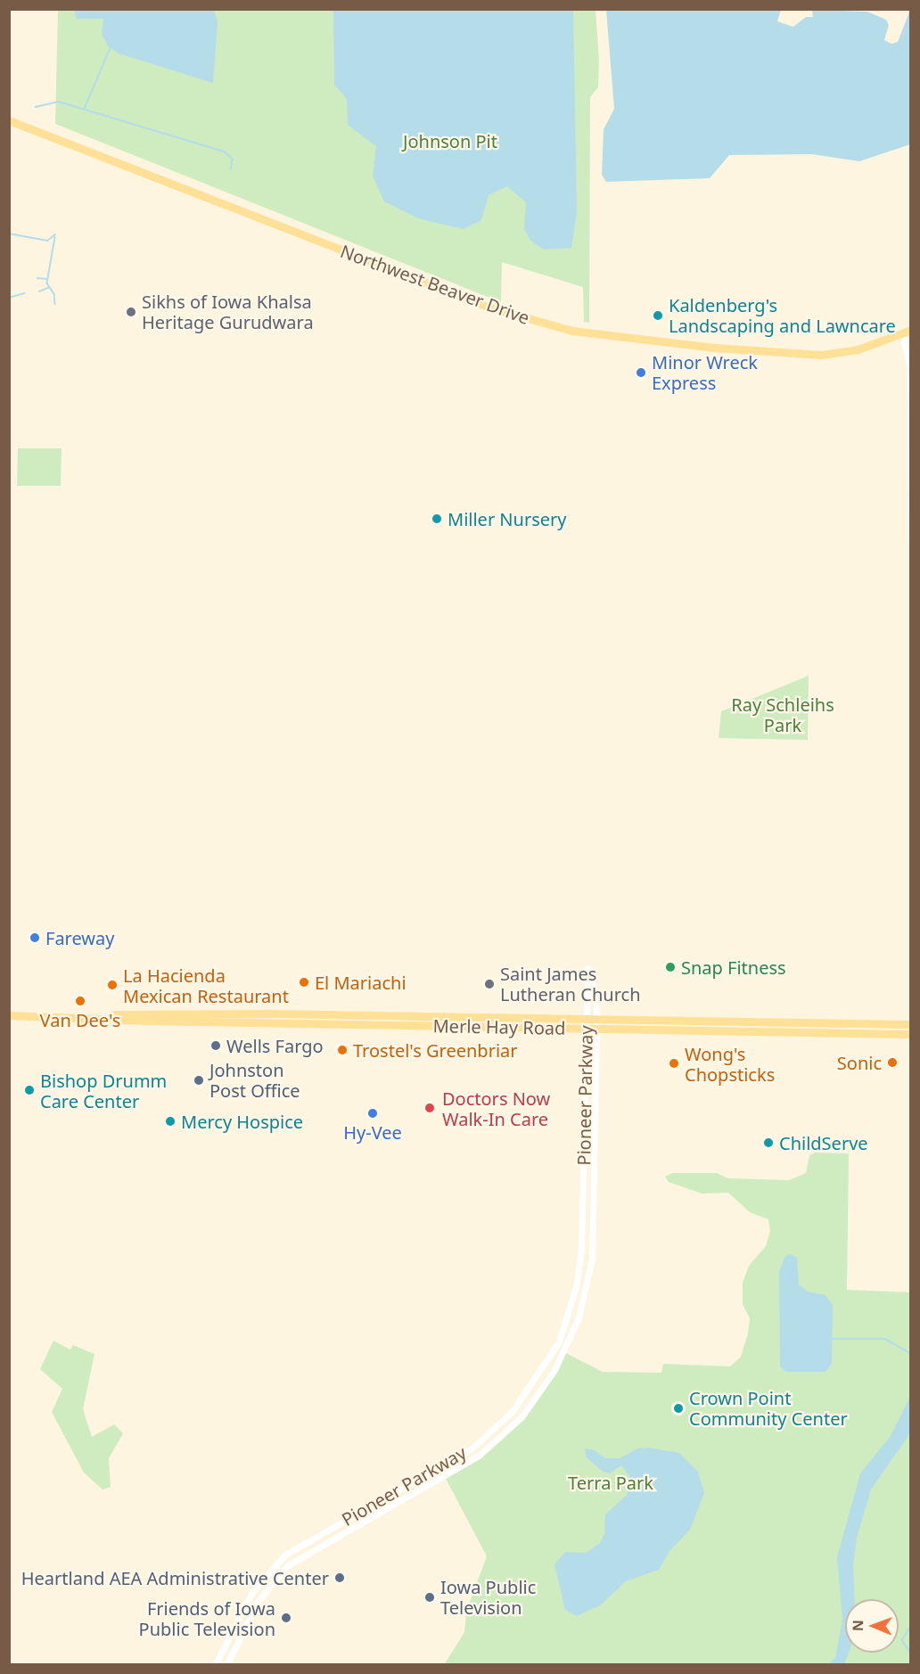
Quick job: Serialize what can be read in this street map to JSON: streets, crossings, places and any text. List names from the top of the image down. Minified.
{"streets":{"main road":["Northwest Beaver Drive","Merle Hay Road"],"street":["Pioneer Parkway"]},"crossings":[["Merle Hay Road","Pioneer Parkway"]],"parks":["Johnson Pit","Ray Schleihs Park","Terra Park"],"places":["Sikhs of Iowa Khalsa Heritage Gurudwara","Kaldenberg's Landscaping and Lawncare","Minor Wreck Express","Miller Nursery","Fareway","Snap Fitness","El Mariachi","Saint James Lutheran Church","La Hacienda Mexican Restaurant","Van Dee's","Wells Fargo","Trostel's Greenbriar","Sonic","Wong's Chopsticks","Johnston Post Office","Bishop Drumm Care Center","Doctors Now Walk-In Care","Hy-Vee","Mercy Hospice","ChildServe","Crown Point Community Center","Heartland AEA Administrative Center","Iowa Public Television","Friends of Iowa Public Television"],"north":"left"}
